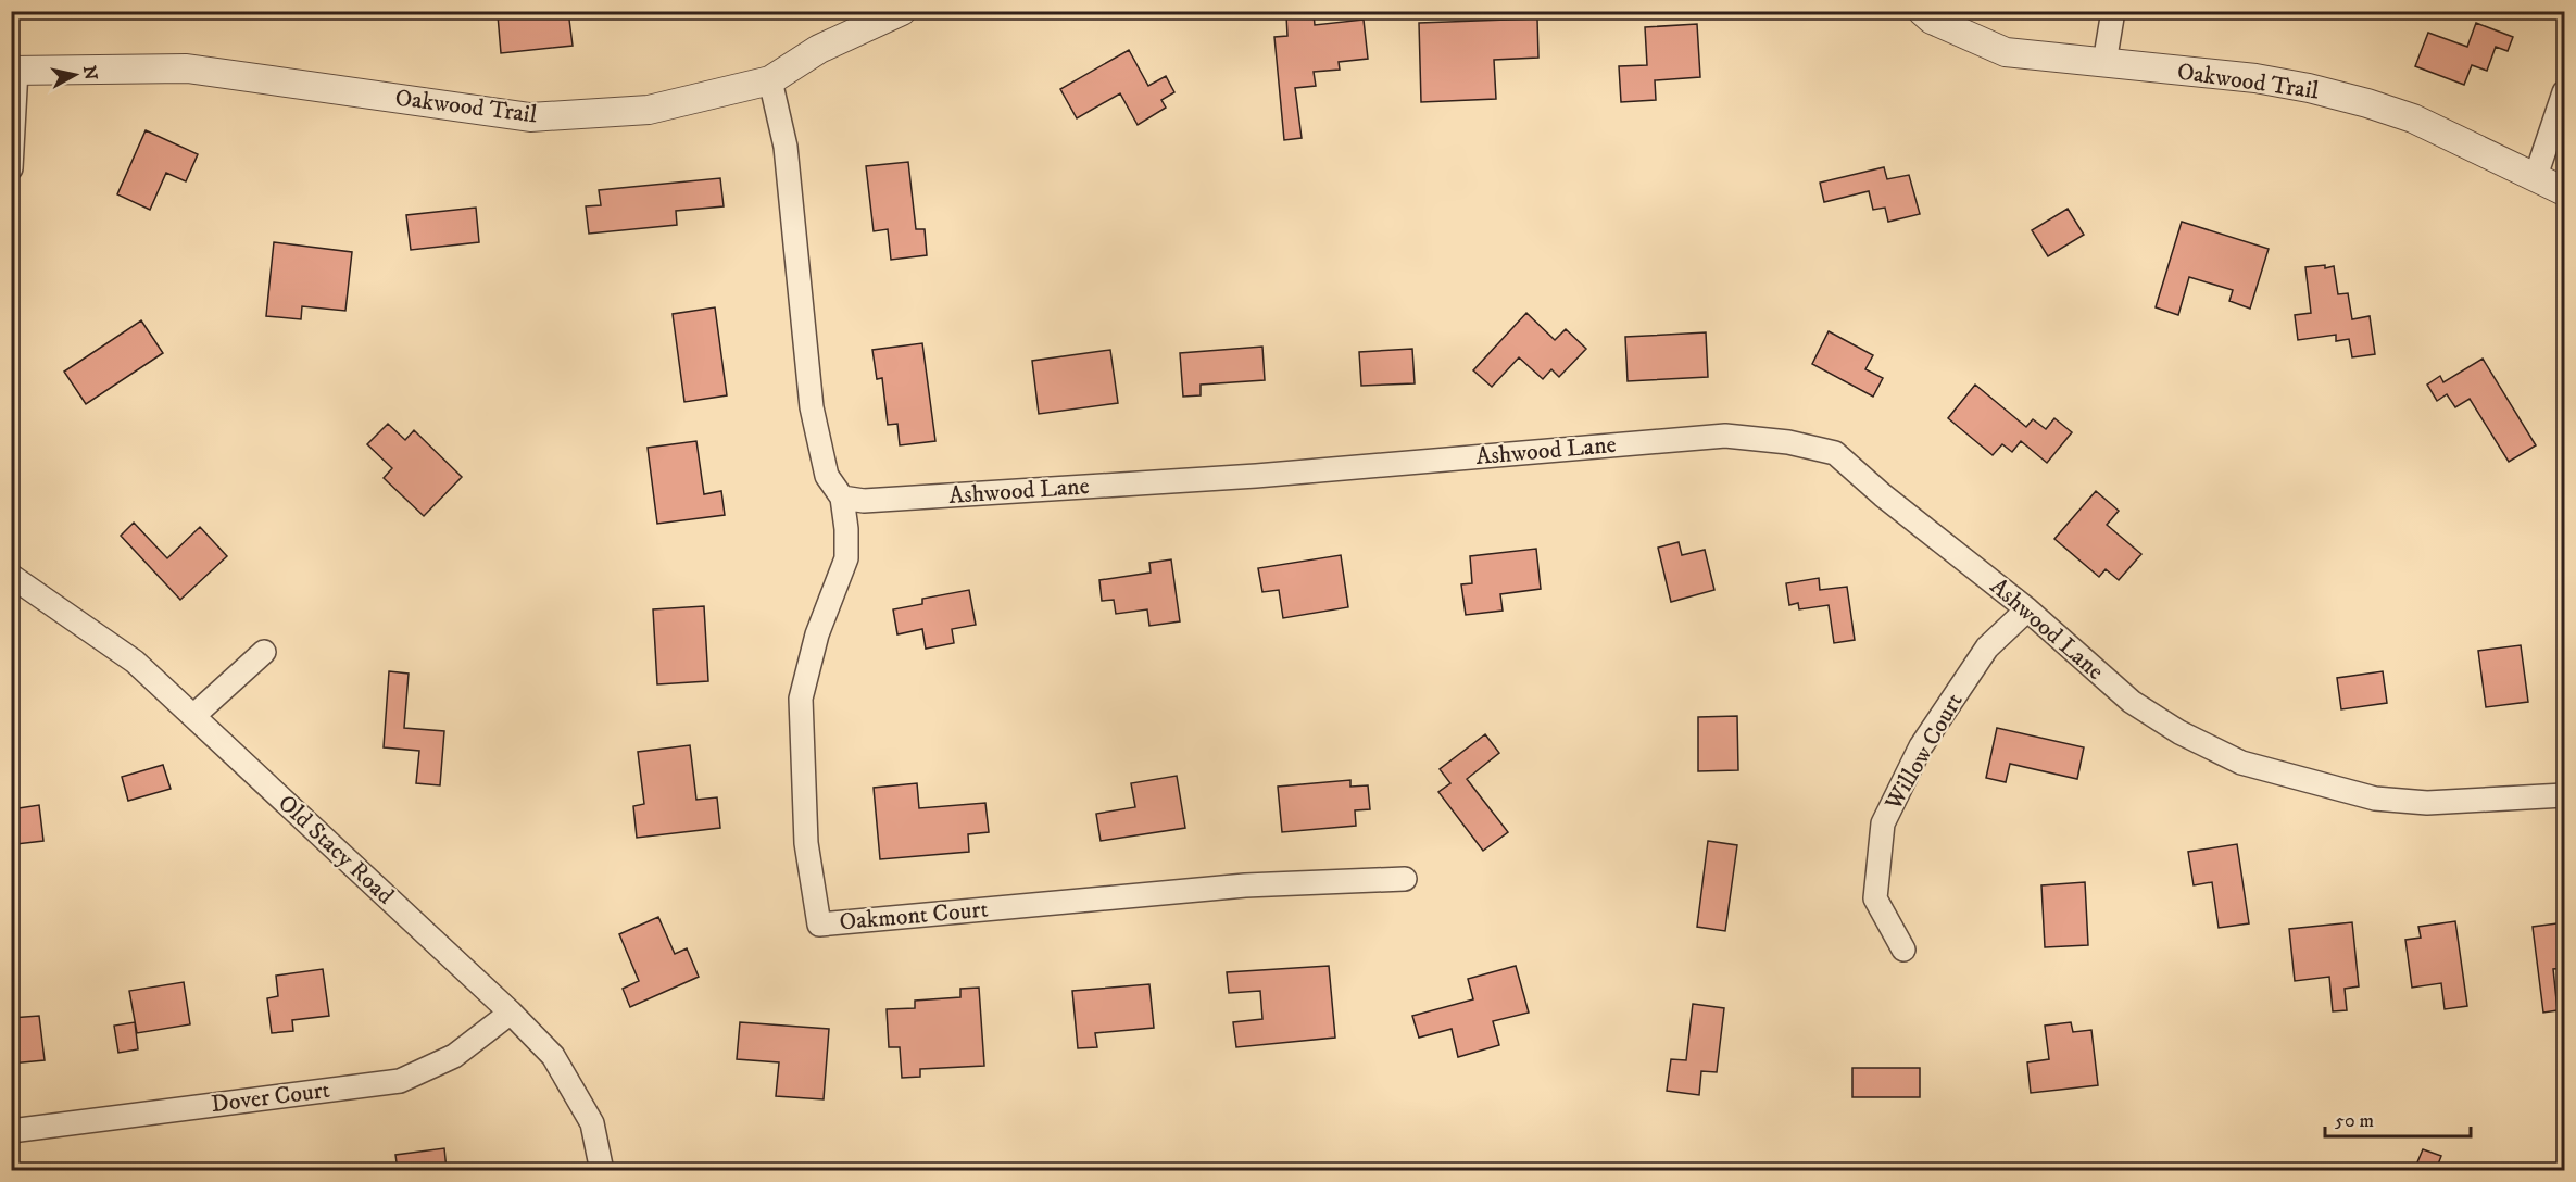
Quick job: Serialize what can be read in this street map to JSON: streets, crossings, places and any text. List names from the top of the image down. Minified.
{"streets":{"street":["Oakwood Trail","Ashwood Lane","Willow Court","Old Stacy Road","Oakmont Court","Dover Court"]},"crossings":[["Ashwood Lane","Willow Court"],["Ashwood Lane","Oakmont Court"],["Old Stacy Road","Dover Court"]],"scale_bar":"50 m","north":"right"}
